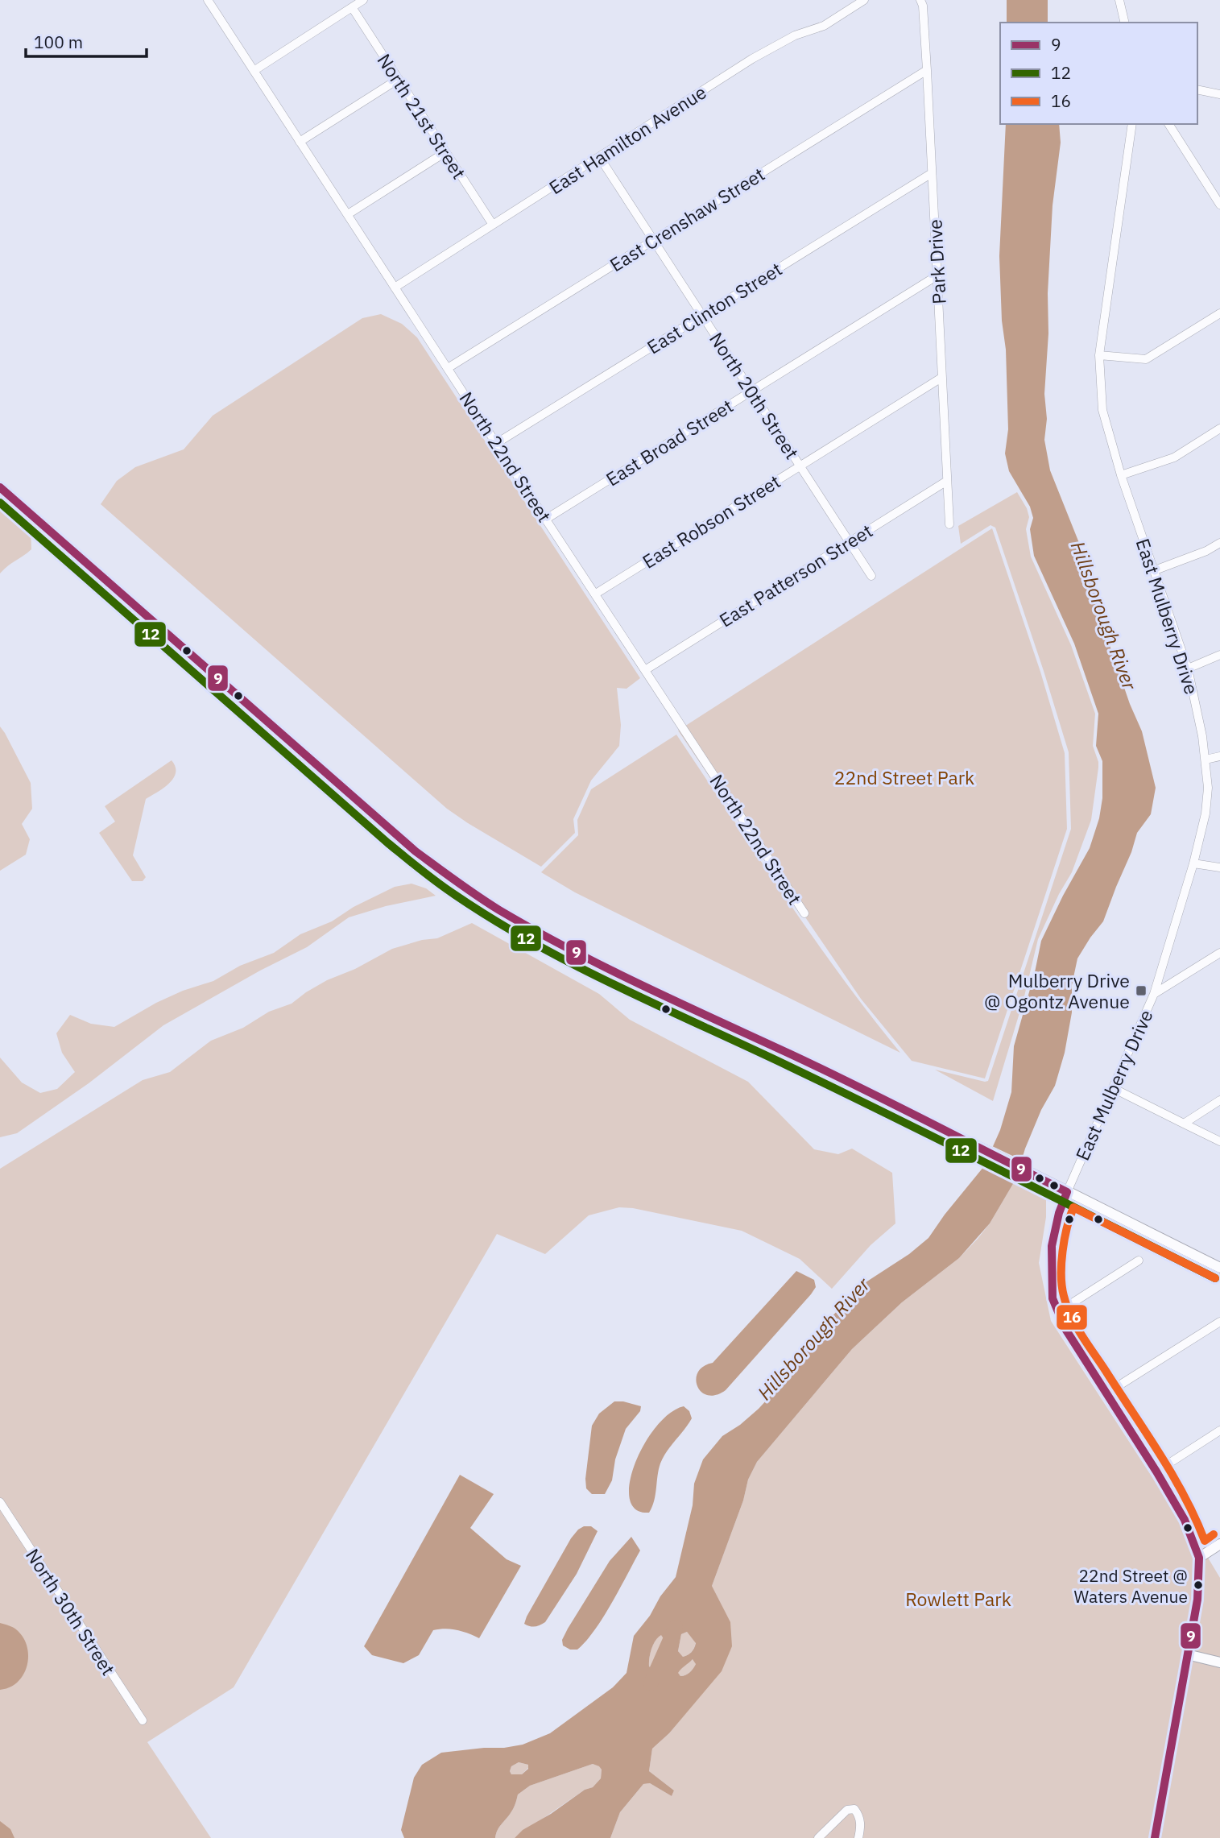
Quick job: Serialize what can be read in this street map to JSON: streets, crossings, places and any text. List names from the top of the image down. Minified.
{"streets":{"street":["North 21st Street","East Hamilton Avenue","East Crenshaw Street","Park Drive","East Clinton Street","North 20th Street","East Broad Street","North 22nd Street","East Robson Street","East Patterson Street","East Mulberry Drive","North 30th Street"]},"crossings":[["North 21st Street","East Hamilton Avenue"],["East Hamilton Avenue","North 20th Street"],["East Hamilton Avenue","North 22nd Street"],["East Crenshaw Street","Park Drive"],["East Crenshaw Street","North 20th Street"],["East Crenshaw Street","North 22nd Street"],["Park Drive","East Clinton Street"],["Park Drive","East Broad Street"],["Park Drive","East Robson Street"],["Park Drive","East Patterson Street"],["East Clinton Street","North 20th Street"],["East Clinton Street","North 22nd Street"],["North 20th Street","East Broad Street"],["North 20th Street","East Robson Street"],["North 20th Street","East Patterson Street"],["East Broad Street","North 22nd Street"],["North 22nd Street","East Robson Street"],["North 22nd Street","East Patterson Street"]],"water":["Hillsborough River"],"parks":["22nd Street Park","Rowlett Park"],"places":{"transit":["Mulberry Drive @ Ogontz Avenue"],"other":["22nd Street @ Waters Avenue"]},"lines":["transit line 9","transit line 12","transit line 16"],"legend":["9","12","16"],"scale_bar":"100 m"}
